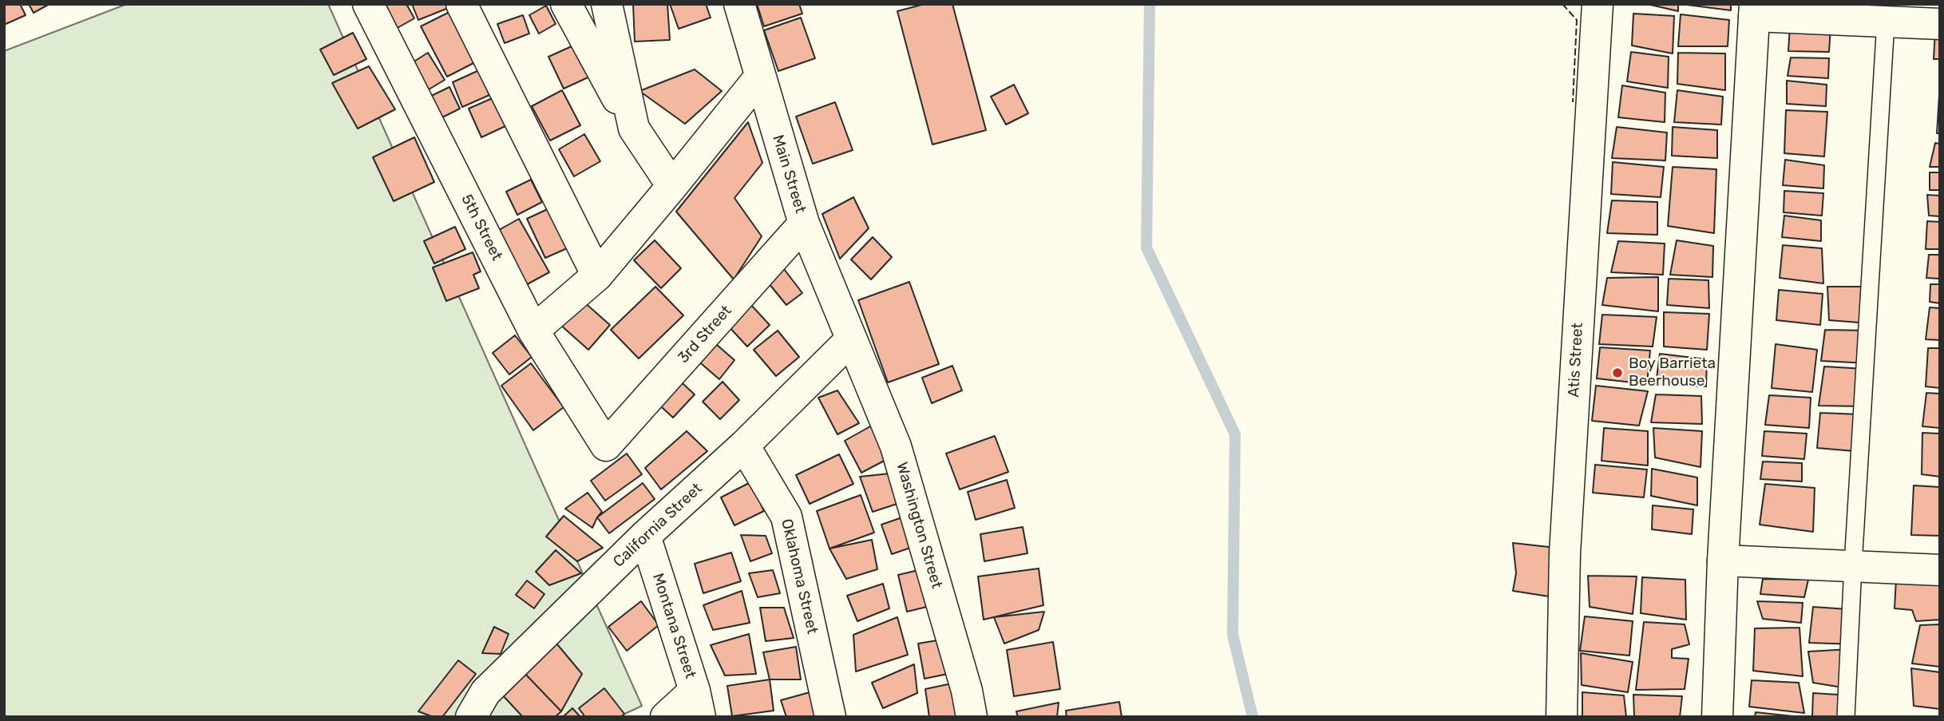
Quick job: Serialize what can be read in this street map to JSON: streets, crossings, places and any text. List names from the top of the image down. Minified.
{"streets":{"street":["Main Street","5th Street","3rd Street","Atis Street","California Street","Washington Street","Oklahoma Street","Montana Street"]},"crossings":[["Main Street","3rd Street"],["Main Street","California Street"],["Main Street","Washington Street"],["5th Street","3rd Street"],["California Street","Washington Street"],["California Street","Oklahoma Street"],["California Street","Montana Street"]],"places":["Boy Barrieta Beerhouse"]}
